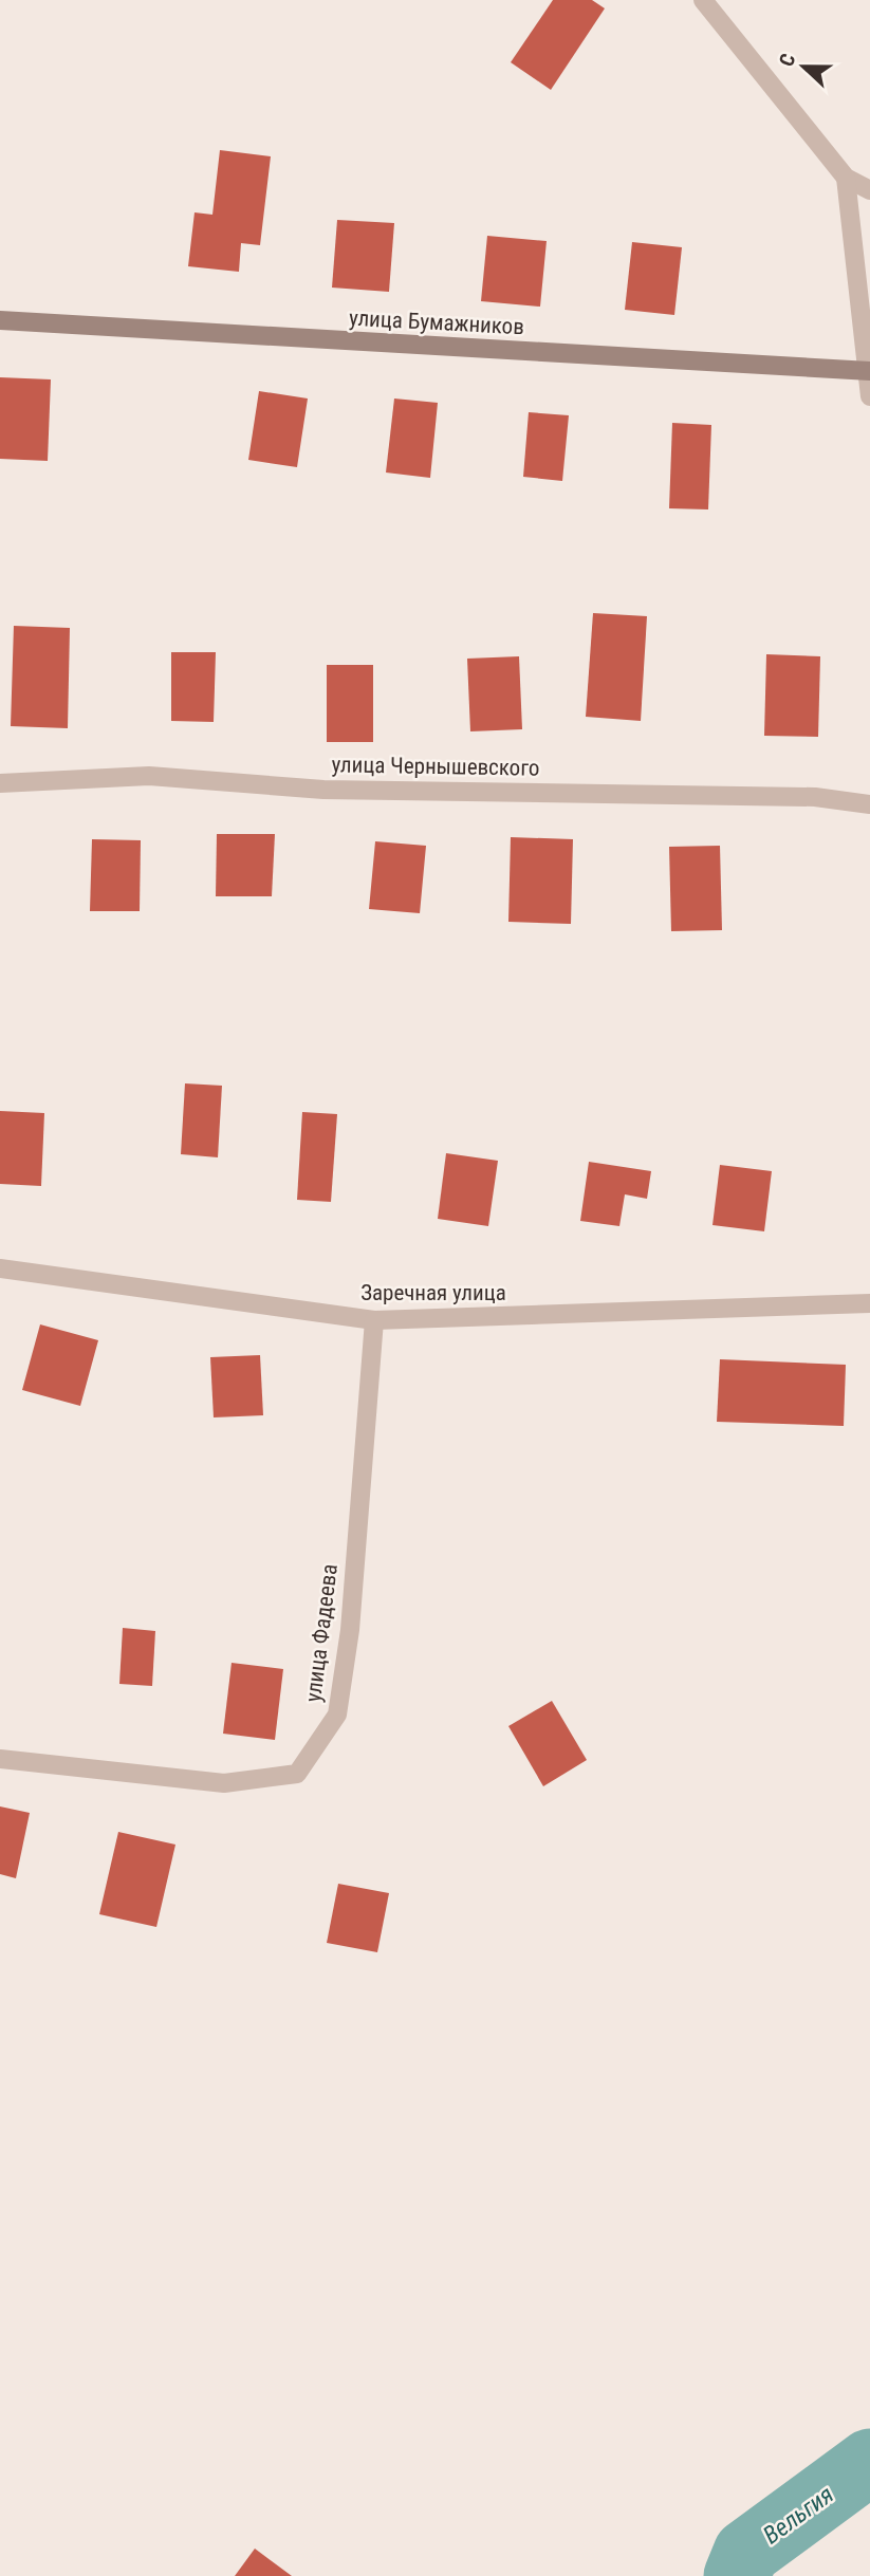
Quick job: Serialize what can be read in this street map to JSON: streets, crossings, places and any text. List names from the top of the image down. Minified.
{"streets":{"street":["улица Бумажников","улица Чернышевского","Заречная улица","улица Фадеева"]},"crossings":[["Заречная улица","улица Фадеева"]],"water":["Вельгия"],"north":"left"}
